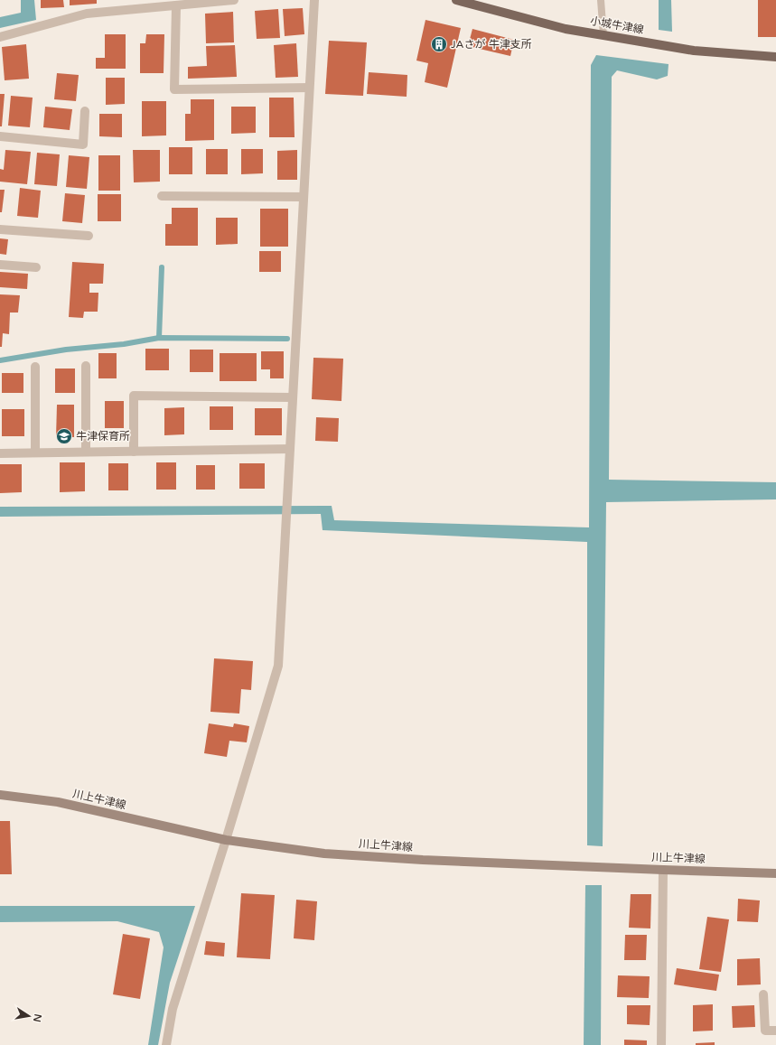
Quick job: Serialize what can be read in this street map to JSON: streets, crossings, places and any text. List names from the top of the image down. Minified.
{"streets":{"main road":["小城牛津線","川上牛津線"]},"places":{"building":["JAさが 牛津支所"],"school or university":["牛津保育所"]},"north":"right"}
